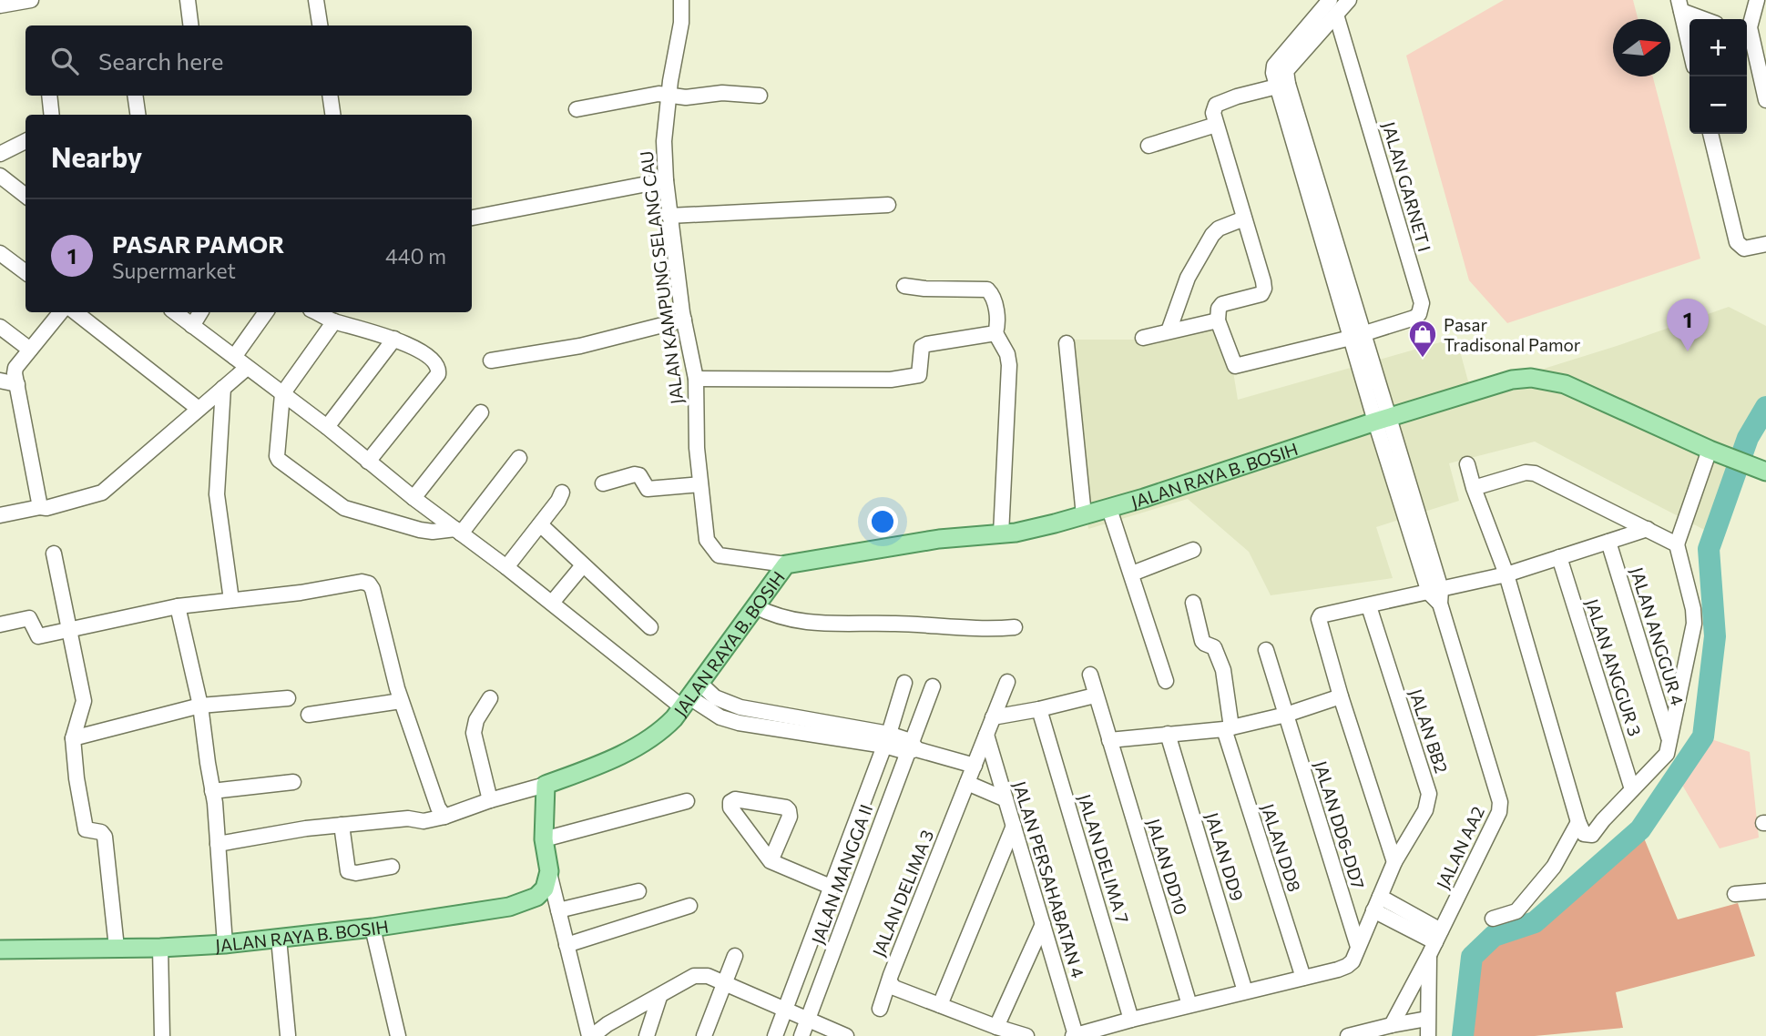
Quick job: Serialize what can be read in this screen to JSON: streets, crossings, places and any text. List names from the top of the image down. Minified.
{"streets":{"main road":["JALAN RAYA B. BOSIH"],"street":["JALAN GARNET I","JALAN KAMPUNG SELANG CAU","JALAN ANGGUR 4","JALAN ANGGUR 3","JALAN BB2","JALAN DD6-DD7","JALAN DD8","JALAN AA2","JALAN DD9","JALAN DELIMA 7","JALAN DD10","JALAN MANGGA II","JALAN PERSAHABATAN 4","JALAN DELIMA 3"]},"crossings":[["JALAN GARNET I","JALAN AA2"],["JALAN KAMPUNG SELANG CAU","JALAN RAYA B. BOSIH"],["JALAN RAYA B. BOSIH","JALAN AA2"],["JALAN BB2","JALAN DD6-DD7"],["JALAN BB2","JALAN DD8"],["JALAN BB2","JALAN DD9"],["JALAN BB2","JALAN DELIMA 7"],["JALAN BB2","JALAN DD10"],["JALAN BB2","JALAN PERSAHABATAN 4"],["JALAN PERSAHABATAN 4","JALAN DELIMA 3"]],"places":{"shop":["Pasar Tradisonal Pamor"]},"north":"right","page":{"map_buttons":["+","−"],"search":"Search here","heading":"Nearby","list":[{"mark":"1","name":"PASAR PAMOR","note":"Supermarket","value":"440 m"}],"pins":"1"}}
